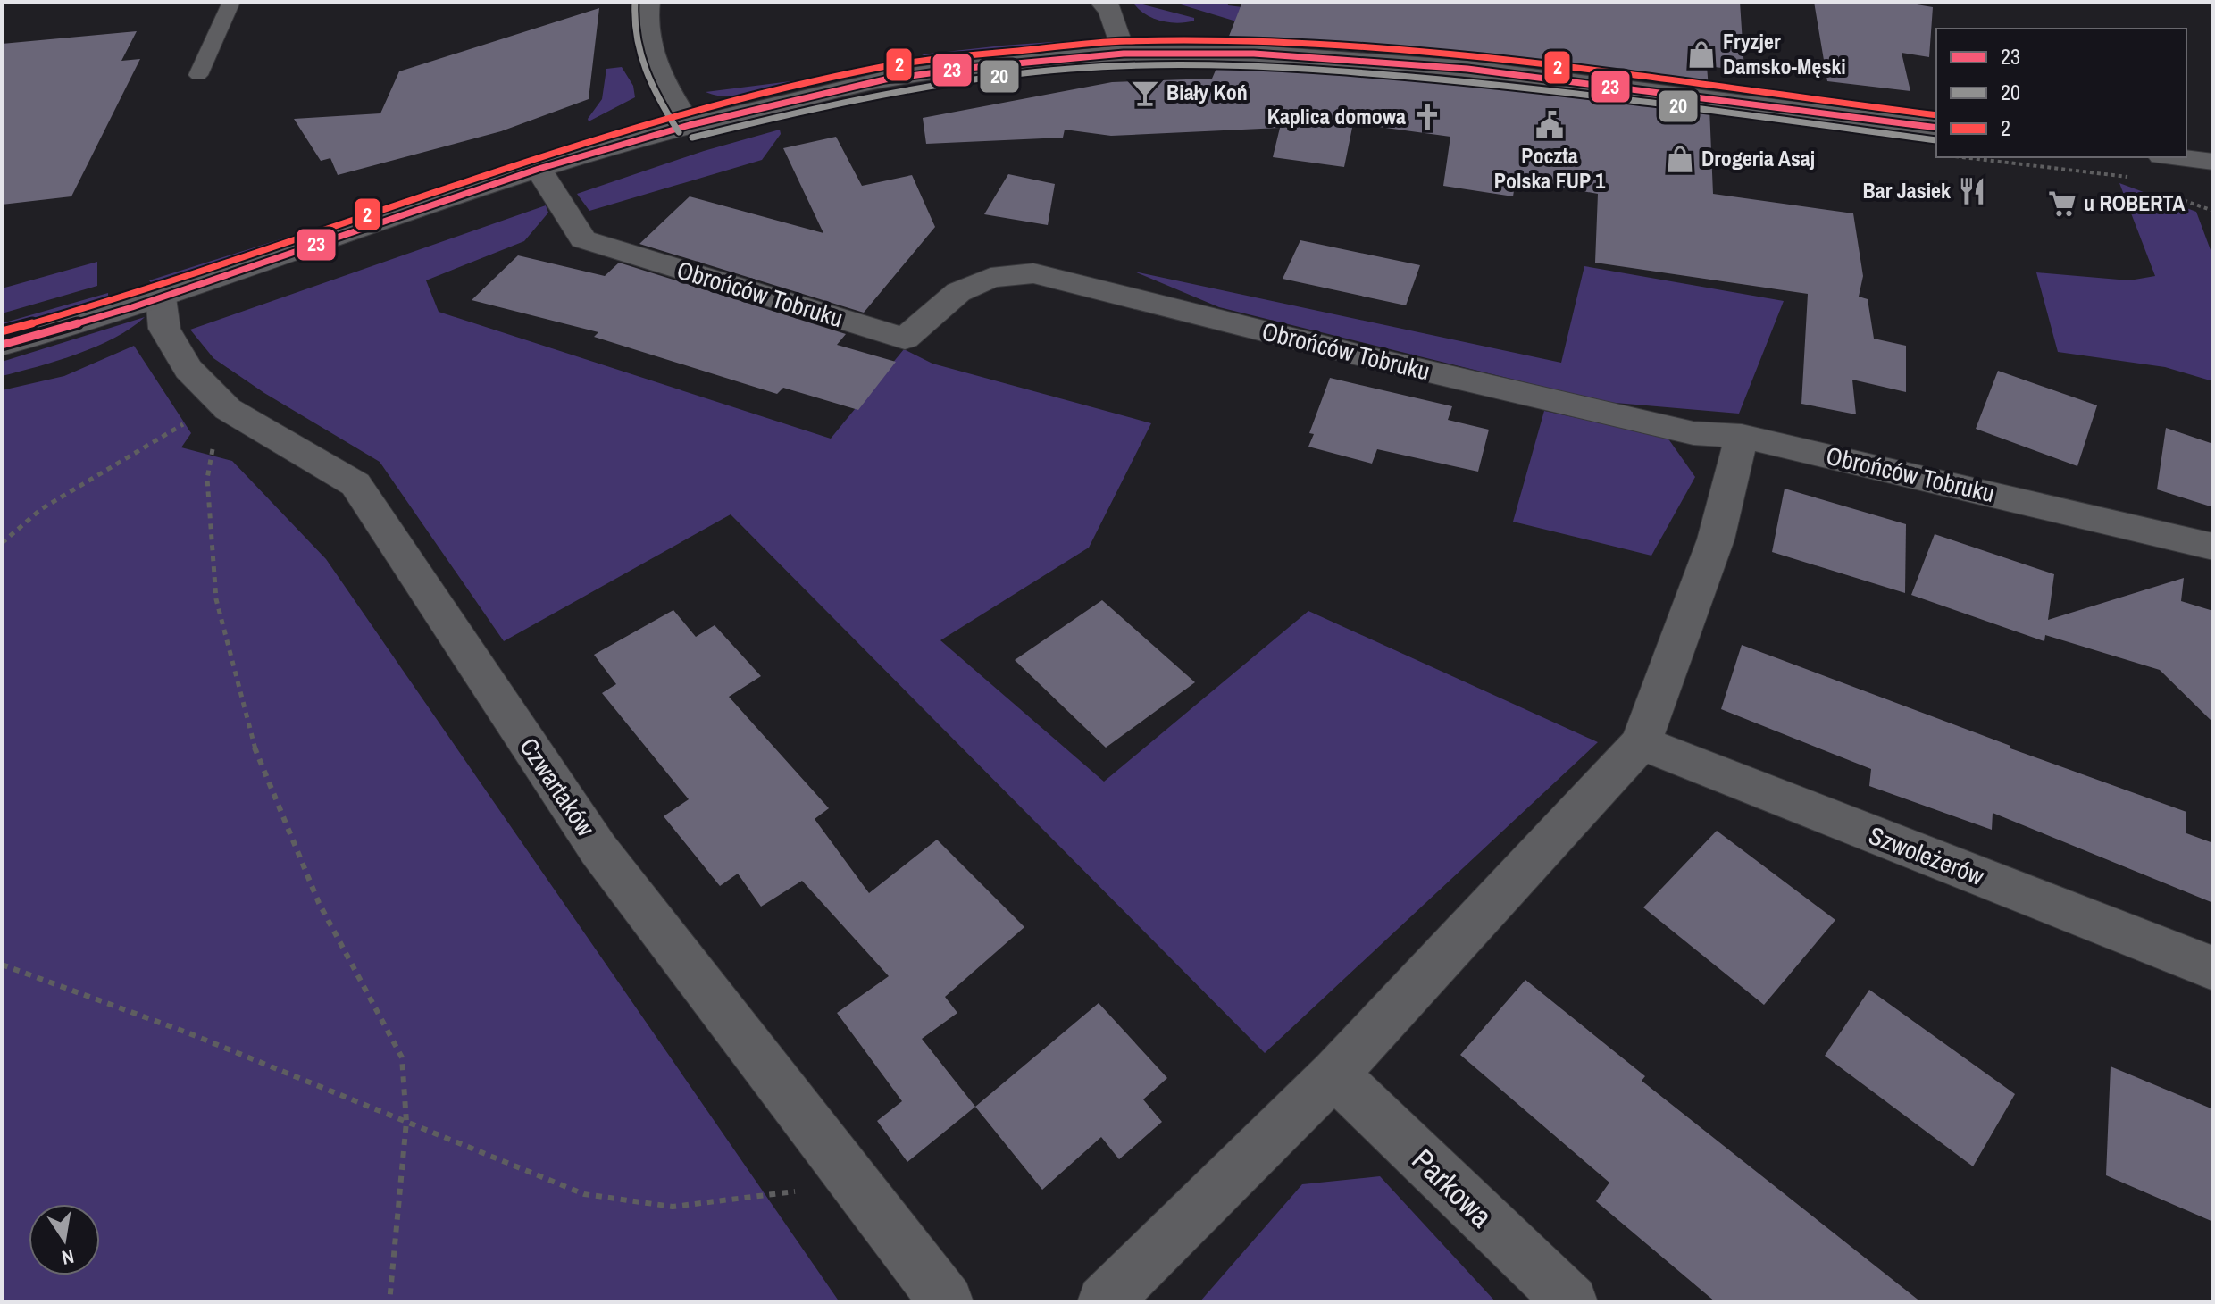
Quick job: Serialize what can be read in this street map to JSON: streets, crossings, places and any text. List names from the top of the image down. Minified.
{"streets":{"street":["Obrońców Tobruku","Czwartaków","Szwoleżerów","Parkowa"]},"places":{"shop":["Fryzjer Damsko-Męski","Drogeria Asaj"],"bar":["Biały Koń"],"church":["Kaplica domowa"],"public building":["Poczta Polska FUP 1"],"restaurant":["Bar Jasiek"],"supermarket":["u ROBERTA"]},"lines":["transit line 20","transit line 2","transit line 23"],"legend":["23","20","2"],"north":"bottom"}
